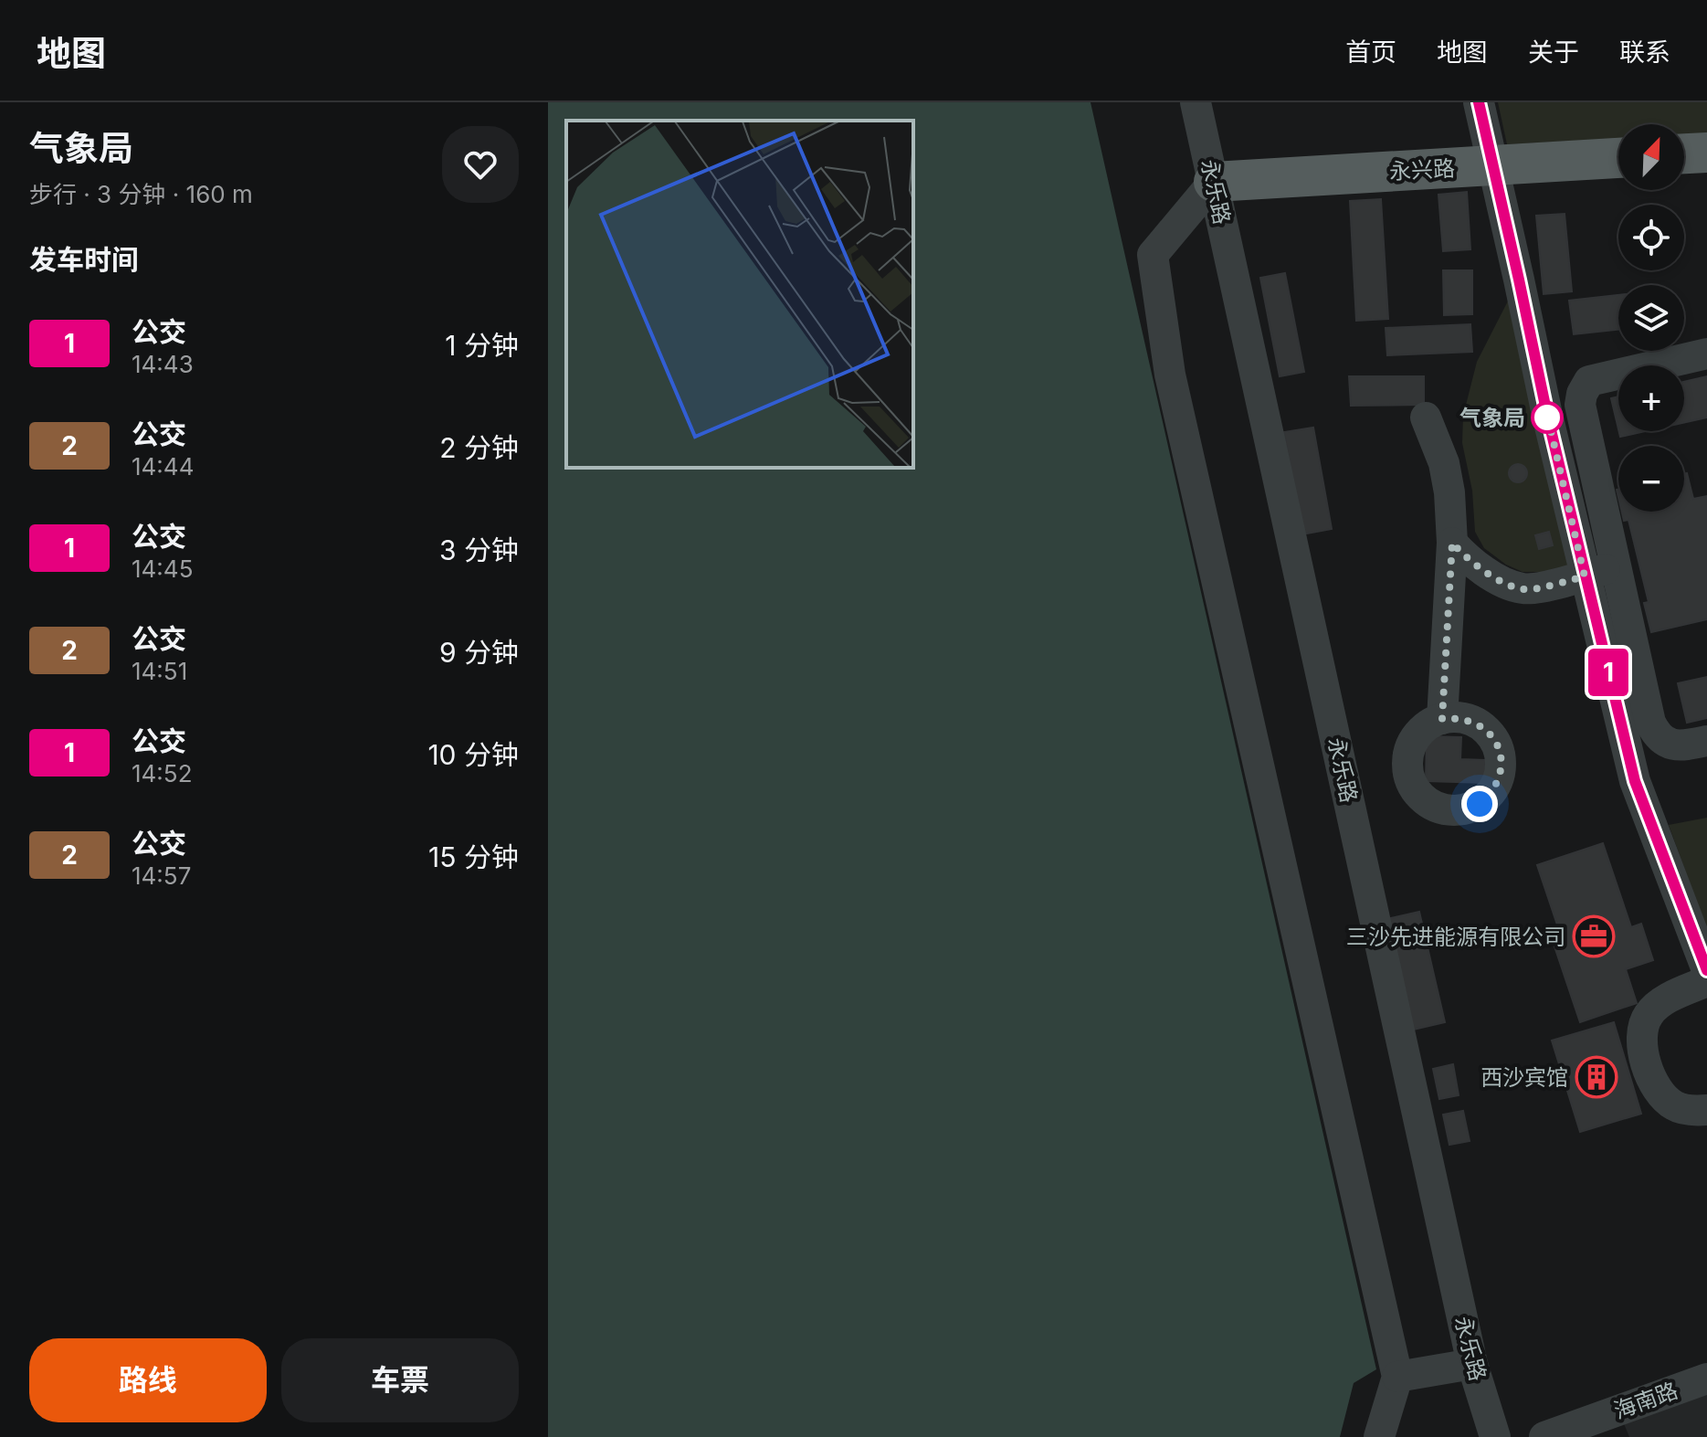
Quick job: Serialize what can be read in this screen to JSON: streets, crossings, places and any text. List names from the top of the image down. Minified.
{"streets":{"main road":["永兴路"],"street":["永乐路","海南路"]},"crossings":[["永兴路","永乐路"]],"places":{"other":["气象局"],"office":["三沙先进能源有限公司"],"building":["西沙宾馆"]},"lines":["bus line 1"],"north":"top right","page":{"header":"地图","nav":["首页","地图","关于","联系"],"heading":[["气象局","步行 · 3 分钟 · 160 m"],"发车时间"],"on_map":"1","map_buttons":["+","−"],"list":[{"mark":"1","name":"公交","note":"14:43","value":"1 分钟"},{"mark":"2","name":"公交","note":"14:44","value":"2 分钟"},{"mark":"1","name":"公交","note":"14:45","value":"3 分钟"},{"mark":"2","name":"公交","note":"14:51","value":"9 分钟"},{"mark":"1","name":"公交","note":"14:52","value":"10 分钟"},{"mark":"2","name":"公交","note":"14:57","value":"15 分钟"}],"buttons":["路线","车票"]}}
